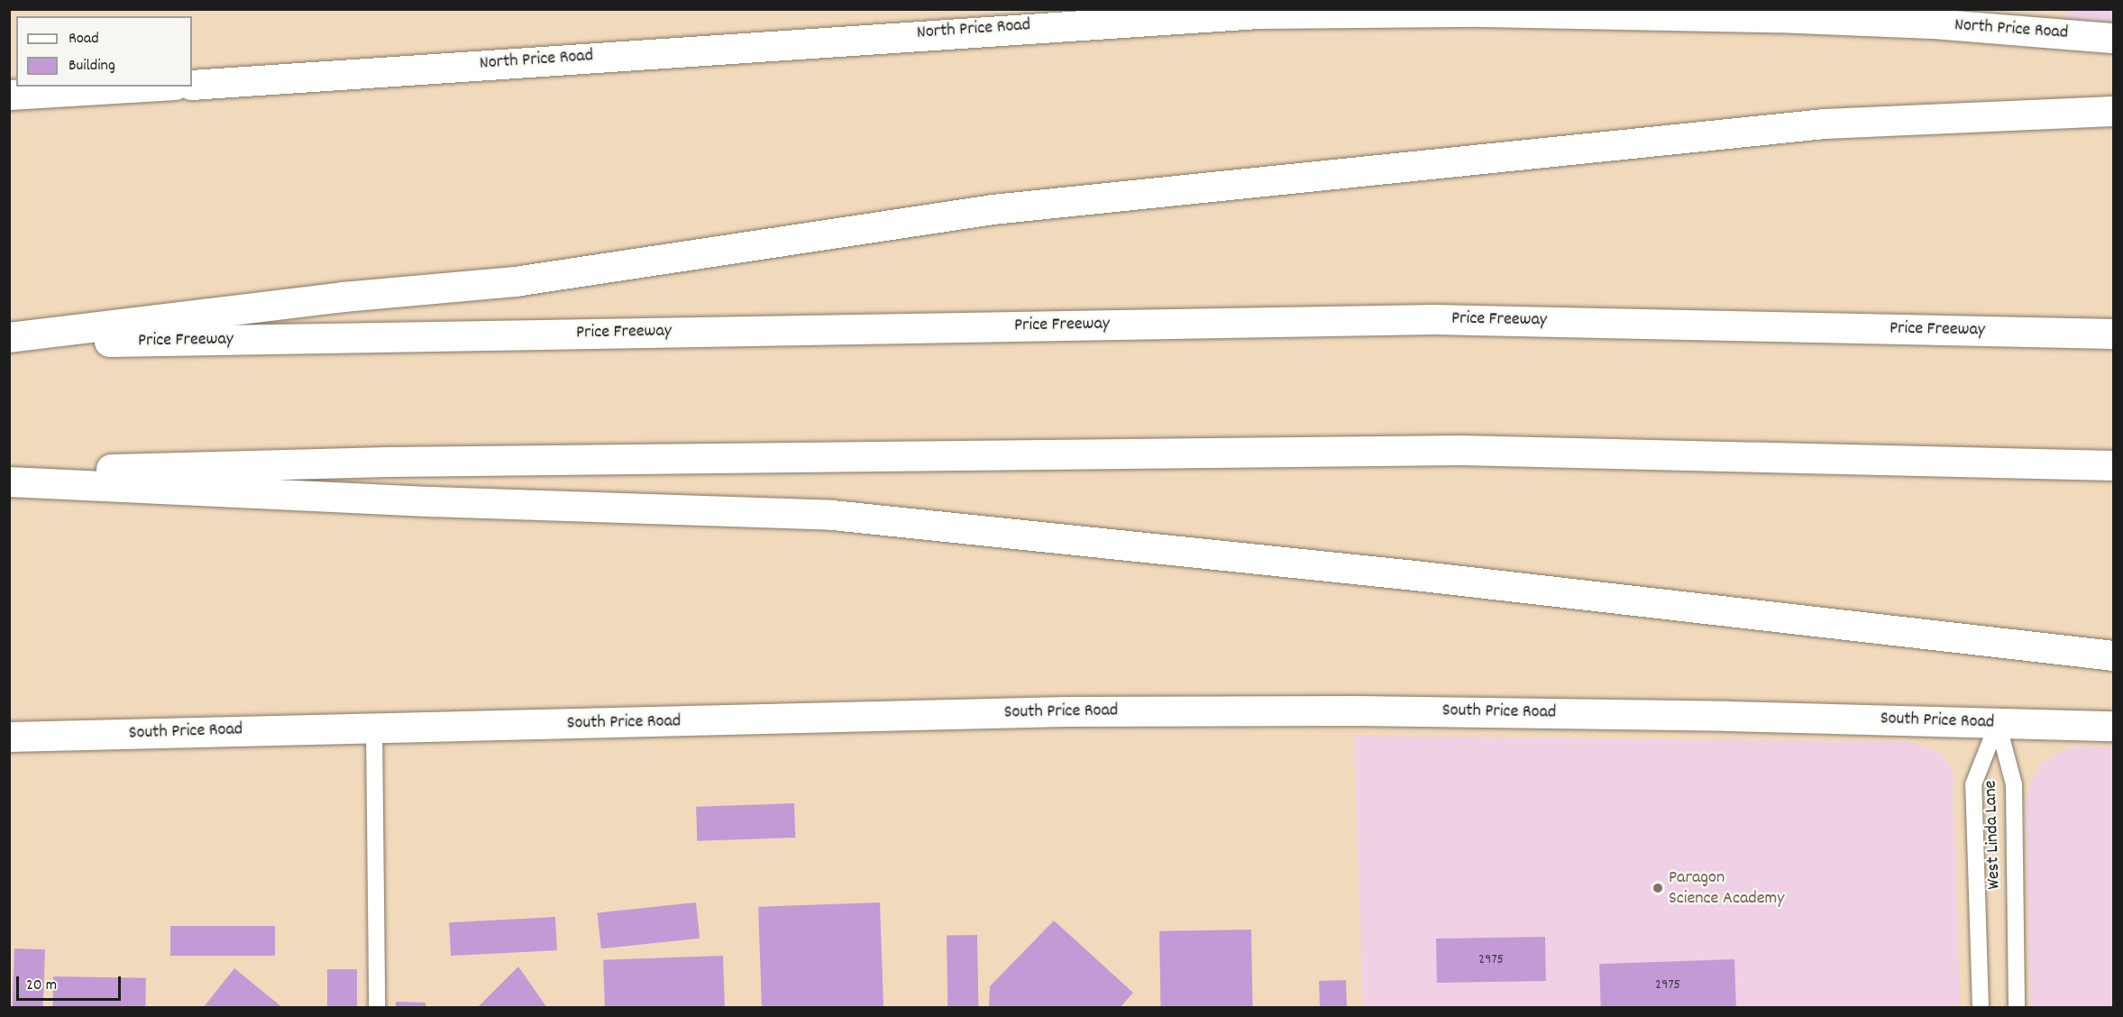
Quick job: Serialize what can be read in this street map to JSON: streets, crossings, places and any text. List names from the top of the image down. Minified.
{"streets":{"main road":["North Price Road","Price Freeway","South Price Road"],"lane":["West Linda Lane"]},"crossings":[["South Price Road","West Linda Lane"]],"places":["Paragon Science Academy"],"house_numbers":["2975","2975"],"legend":["Road","Building"],"scale_bar":"20 m"}
